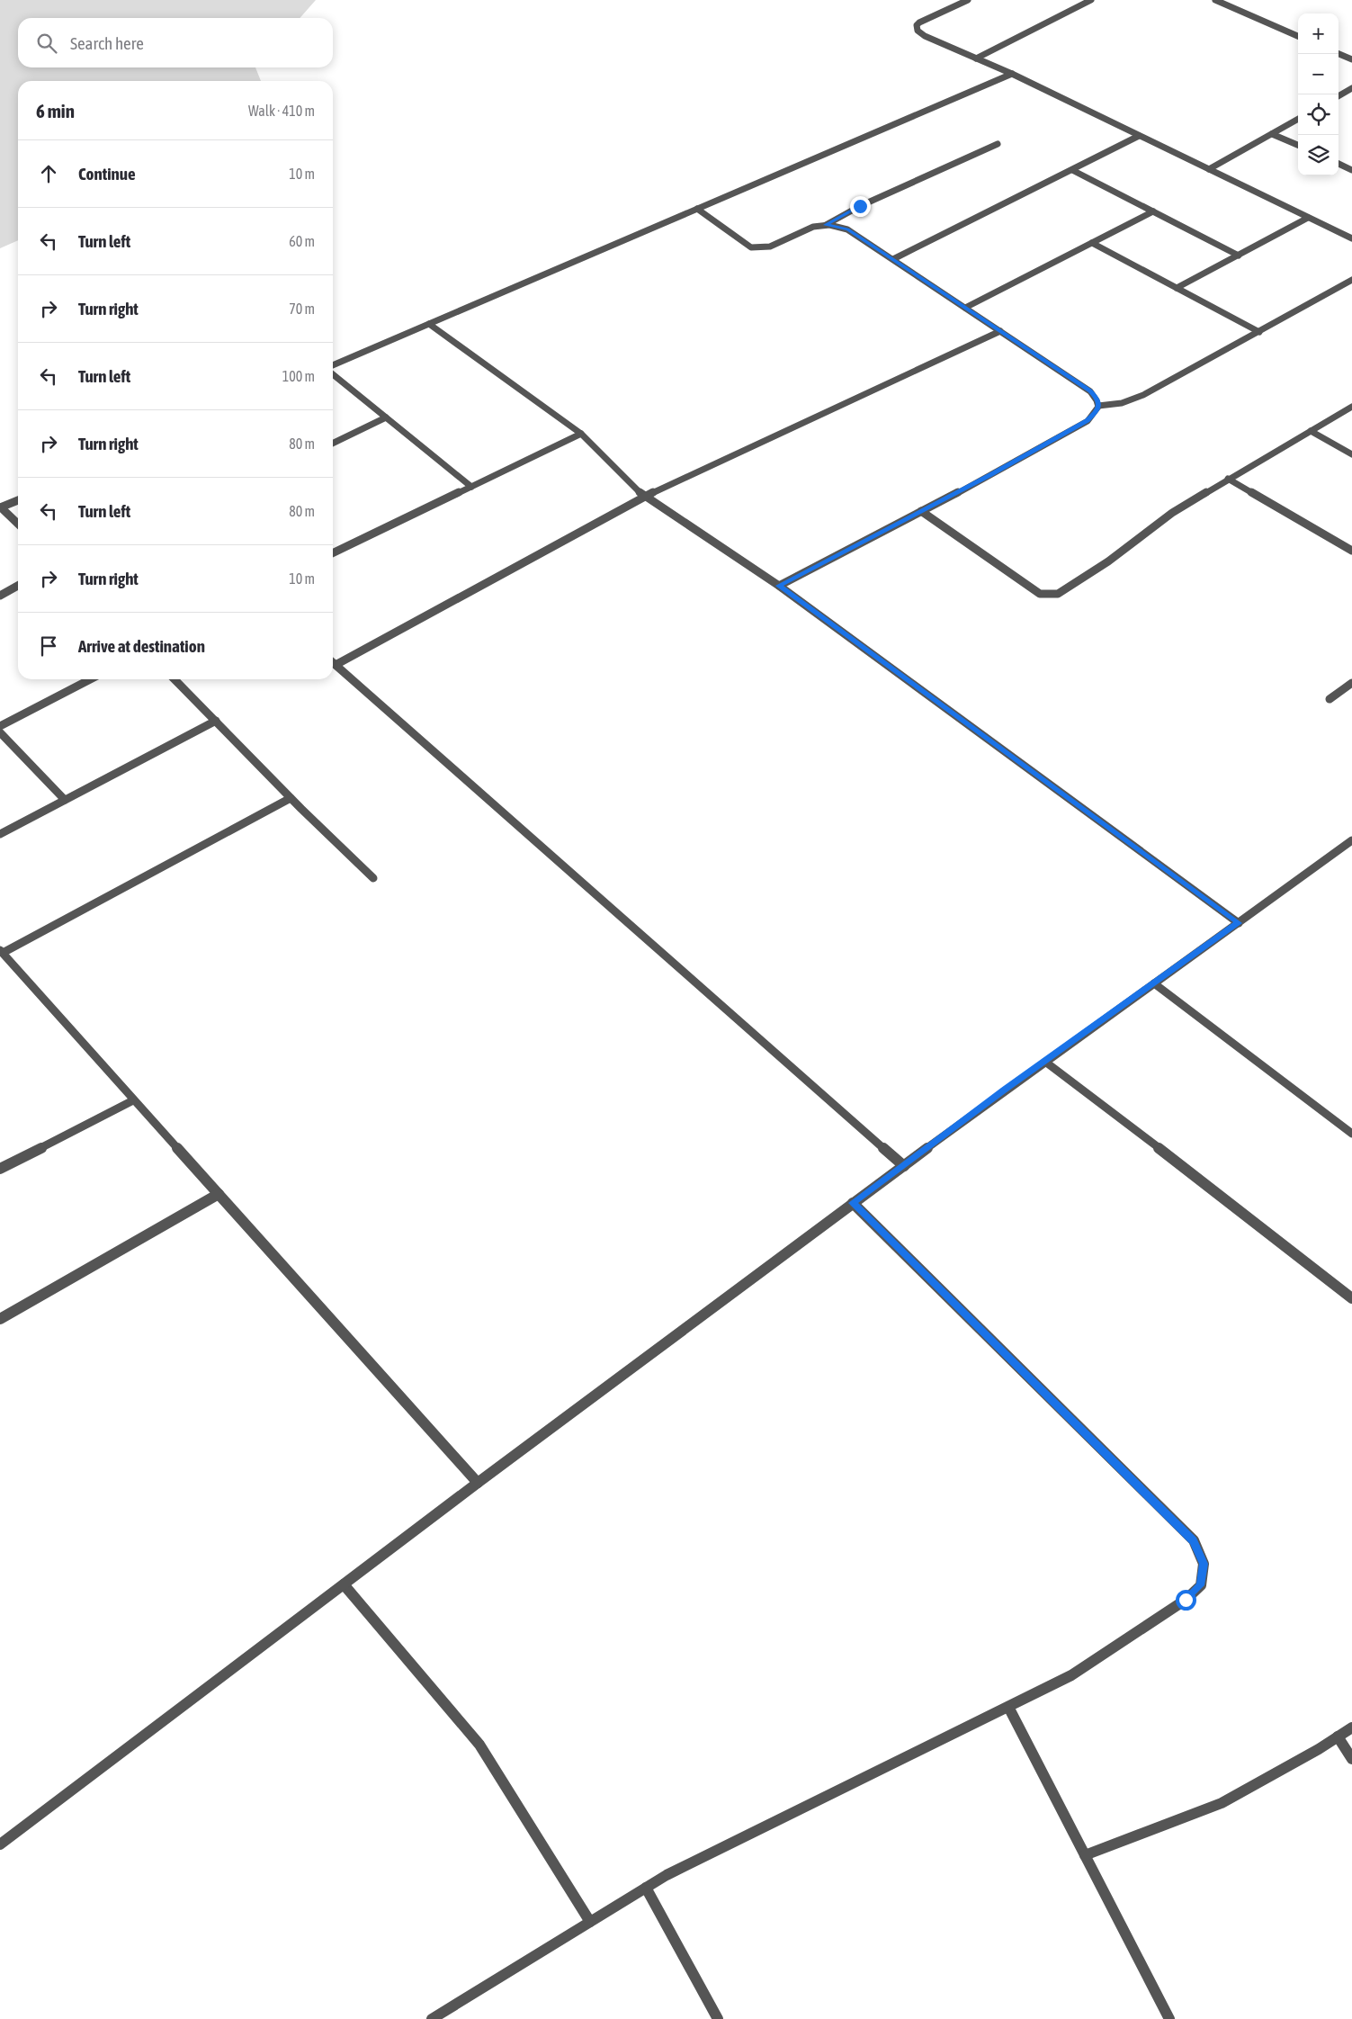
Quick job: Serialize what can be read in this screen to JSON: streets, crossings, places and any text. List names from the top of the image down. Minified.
{"page":{"map_buttons":["+","−"],"search":"Search here","heading":["6 min","Walk · 410 m"],"list":[["Continue","10 m"],["Turn left","60 m"],["Turn right","70 m"],["Turn left","100 m"],["Turn right","80 m"],["Turn left","80 m"],["Turn right","10 m"],"Arrive at destination"]}}
